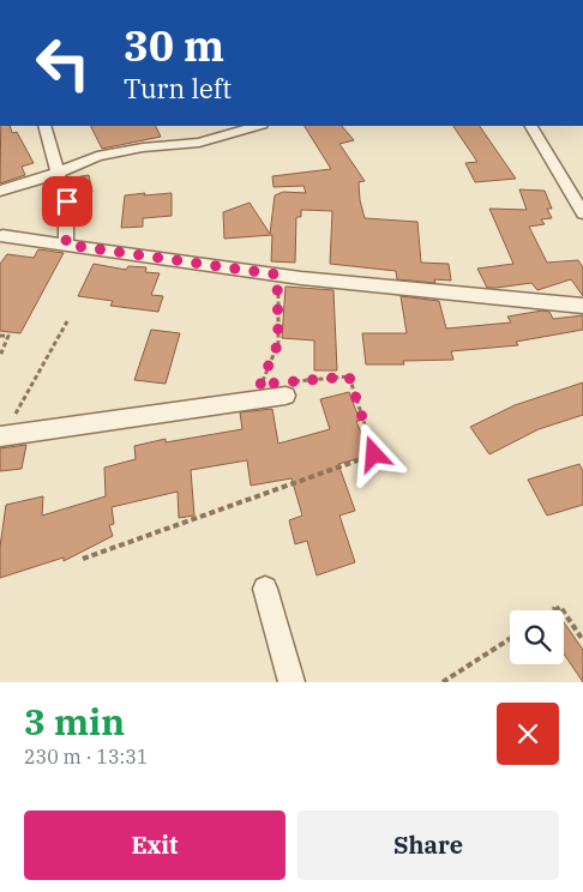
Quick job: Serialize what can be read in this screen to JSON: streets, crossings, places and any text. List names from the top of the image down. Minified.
{"page":{"turn":["30 m","Turn left"],"heading":["3 min","230 m · 13:31"],"buttons":["Exit","Share"]}}
